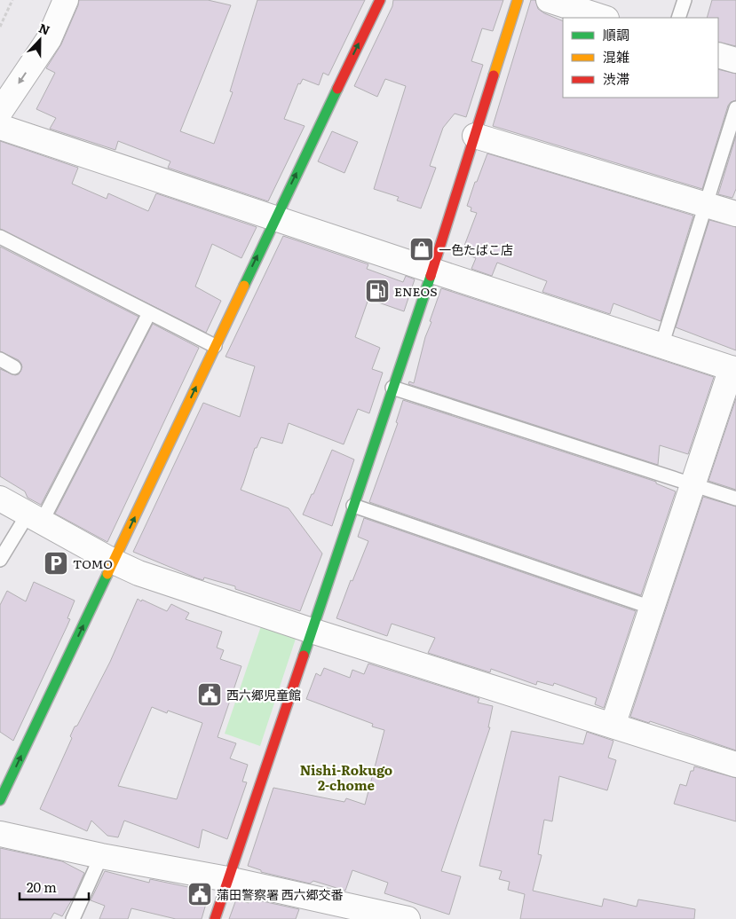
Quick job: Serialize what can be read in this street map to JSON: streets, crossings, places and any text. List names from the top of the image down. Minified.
{"districts":["Nishi-Rokugo 2-chome"],"places":{"shop":["一色たばこ店"],"fuel station":["ENEOS"],"parking":["TOMO"],"public building":["西六郷児童館","蒲田警察署 西六郷交番"]},"legend":["順調","混雑","渋滞"],"scale_bar":"20 m","north":"top"}
